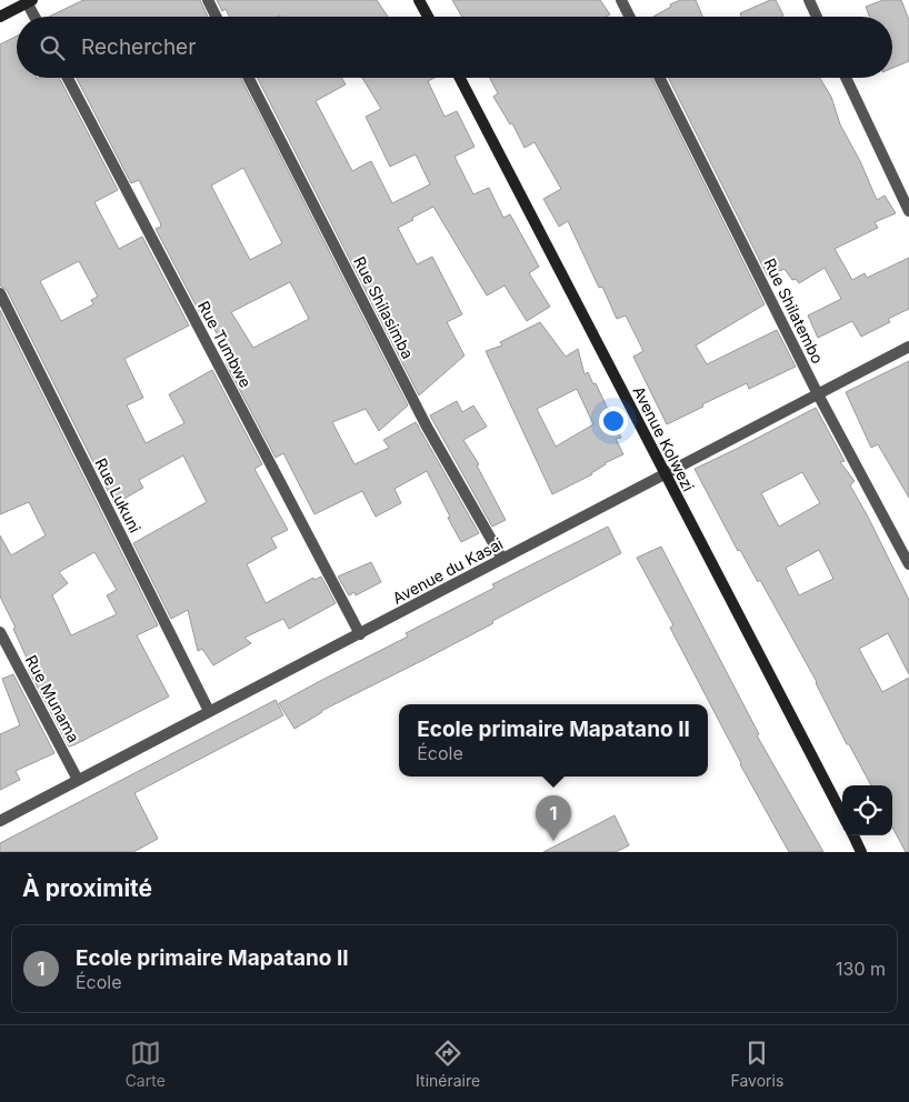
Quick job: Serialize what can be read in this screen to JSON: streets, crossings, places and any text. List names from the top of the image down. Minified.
{"streets":{"street":["Rue Shilasimba","Rue Shilatembo","Rue Tumbwe","Avenue Kolwezi","Rue Lukuni","Avenue du Kasai","Rue Munama"]},"crossings":[["Rue Shilasimba","Avenue du Kasai"],["Rue Shilatembo","Avenue du Kasai"],["Rue Tumbwe","Avenue du Kasai"],["Avenue Kolwezi","Avenue du Kasai"],["Rue Lukuni","Avenue du Kasai"],["Avenue du Kasai","Rue Munama"]],"page":{"search":"Rechercher","popup":["Ecole primaire Mapatano II","École"],"pins":"1","heading":"À proximité","list":[{"mark":"1","name":"Ecole primaire Mapatano II","note":"École","value":"130 m"}],"nav":["Carte","Itinéraire","Favoris"]}}
